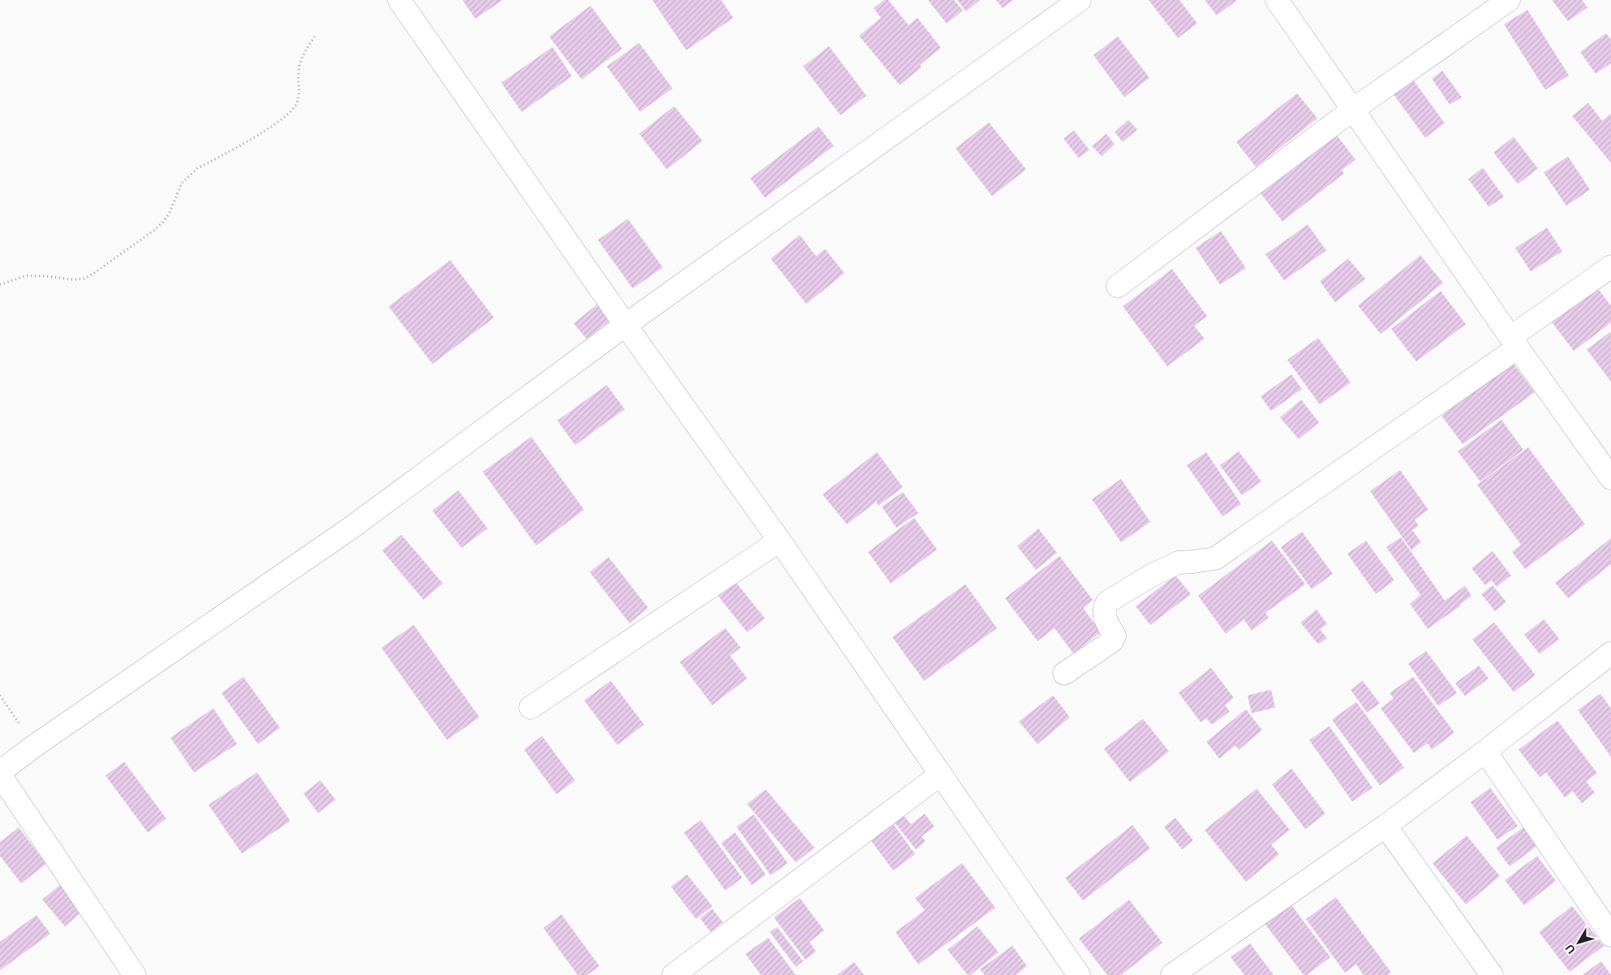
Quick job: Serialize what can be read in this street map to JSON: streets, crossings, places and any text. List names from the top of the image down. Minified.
{"north":"bottom left"}
